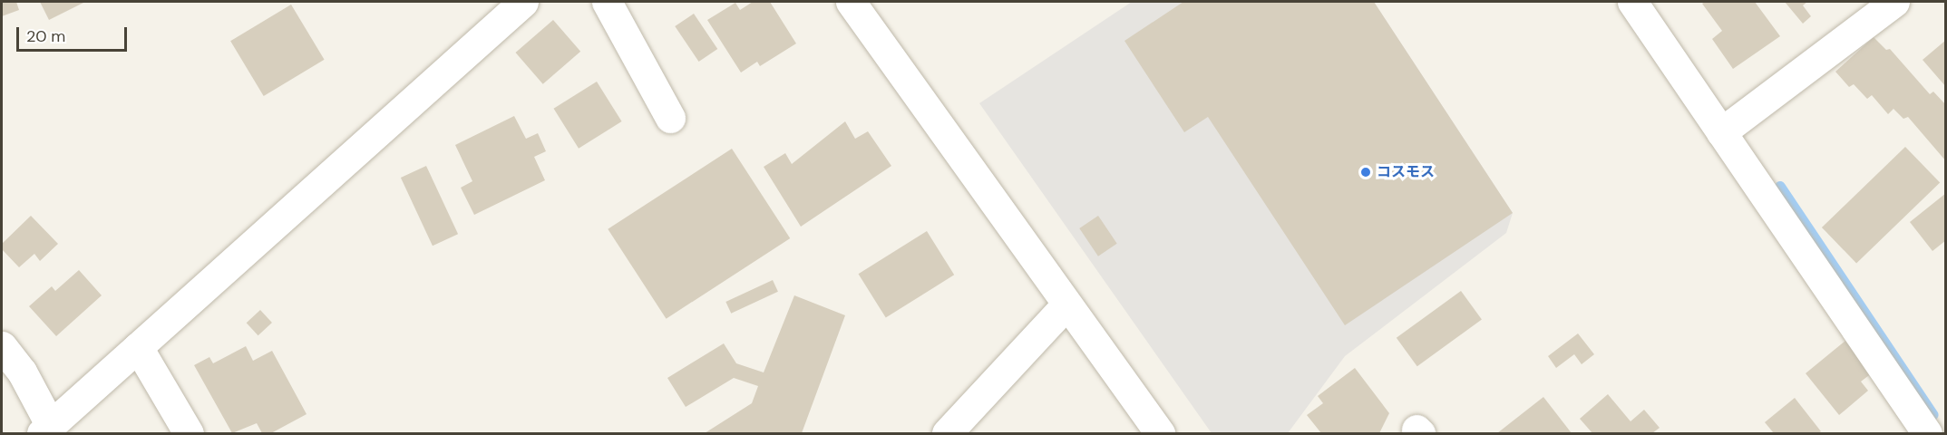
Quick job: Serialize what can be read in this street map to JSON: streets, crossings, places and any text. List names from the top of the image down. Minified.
{"places":["コスモス"],"scale_bar":"20 m"}
